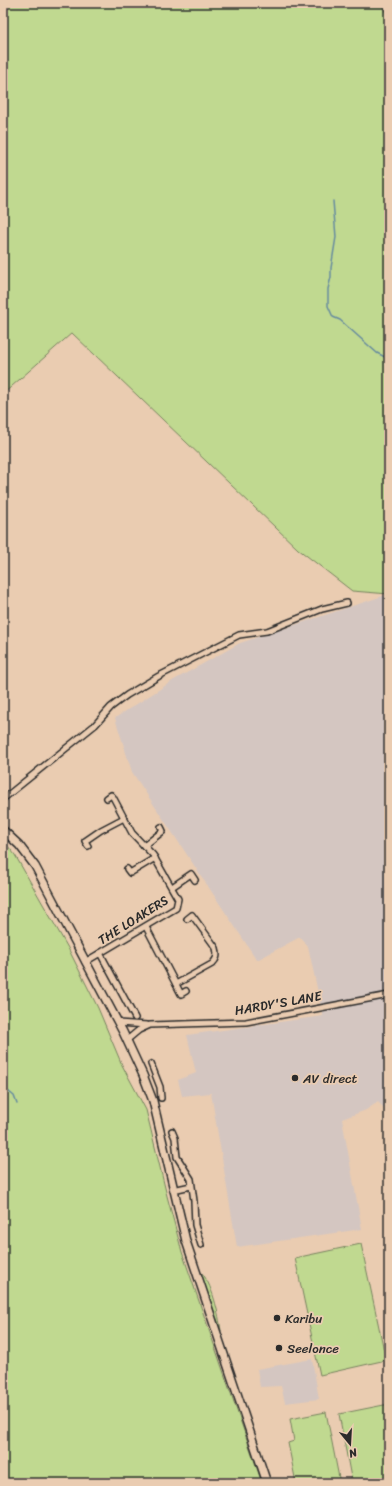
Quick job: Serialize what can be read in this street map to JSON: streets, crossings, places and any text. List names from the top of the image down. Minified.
{"streets":{"street":["THE LOAKERS","HARDY'S LANE"]},"places":["AV direct","Karibu","Seelonce"],"north":"bottom"}
